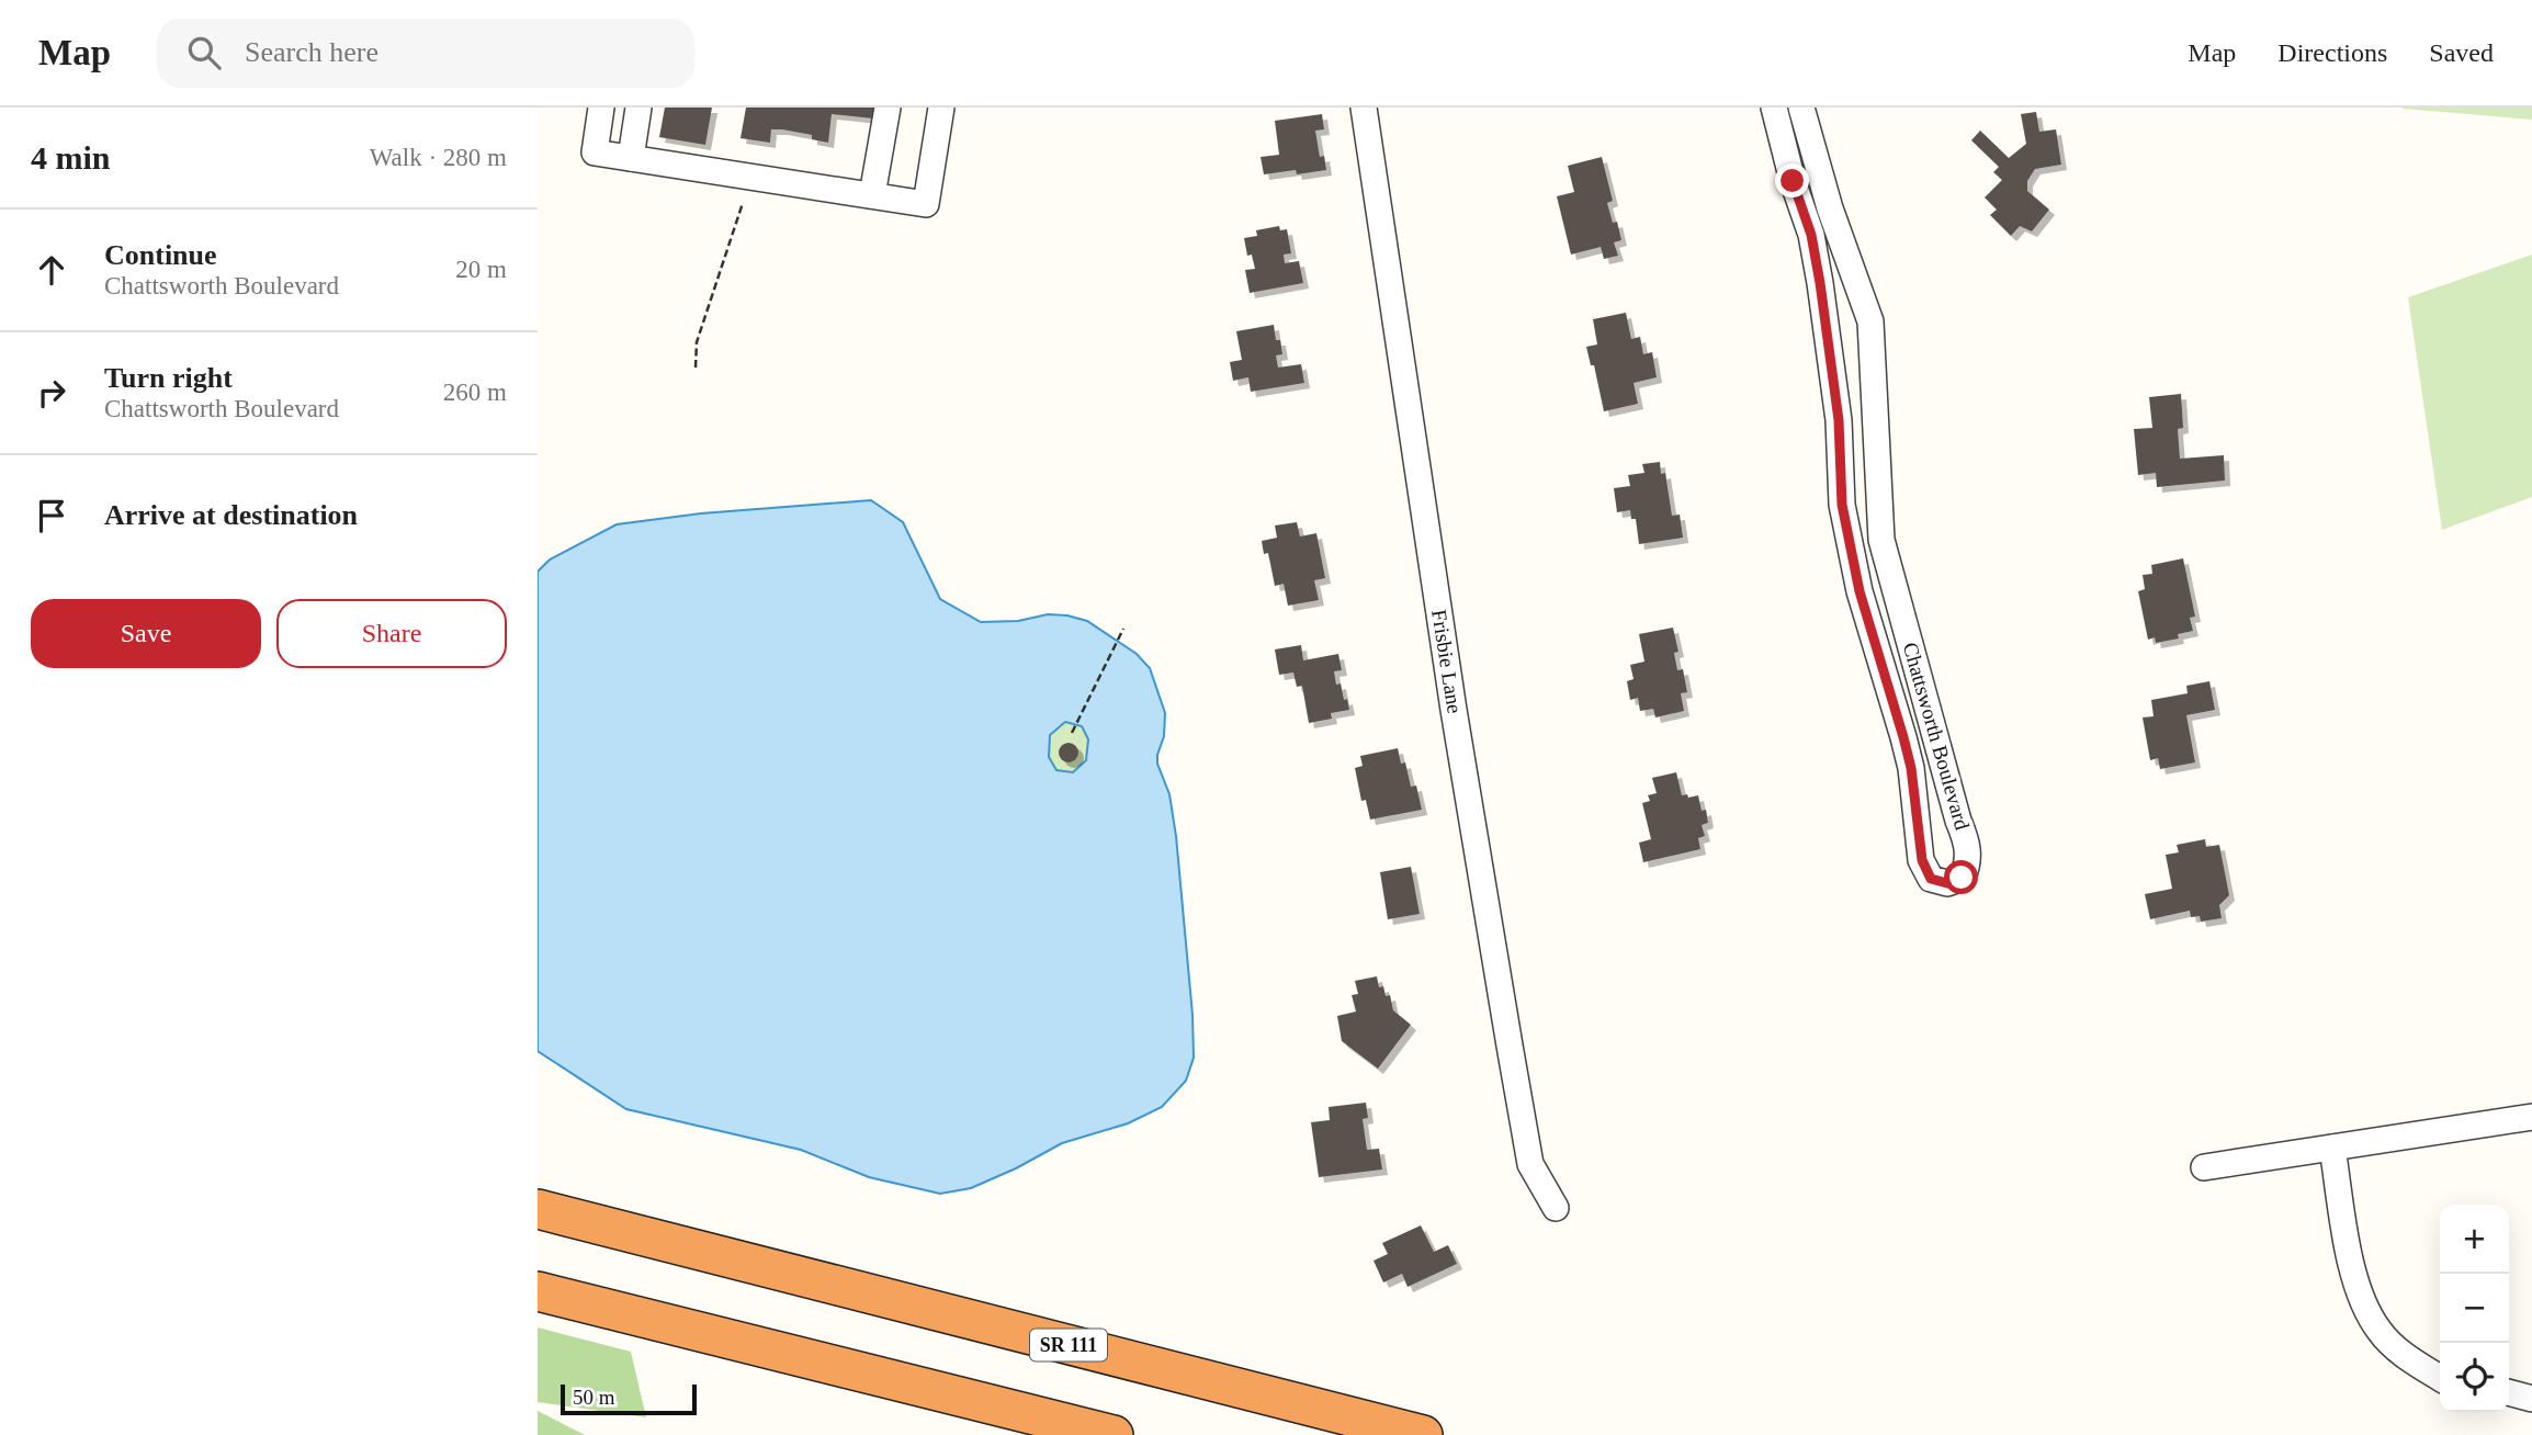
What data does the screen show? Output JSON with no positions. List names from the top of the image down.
{
  "streets": {
    "highway": ["SR 111"],
    "street": ["Frisbie Lane", "Chattsworth Boulevard"]
  },
  "scale_bar": "50 m",
  "page": {
    "header": "Map",
    "search": "Search here",
    "nav": ["Map", "Directions", "Saved"],
    "heading": ["4 min", "Walk · 280 m"],
    "list": [
      ["Continue", "Chattsworth Boulevard", "20 m"],
      ["Turn right", "Chattsworth Boulevard", "260 m"],
      "Arrive at destination"
    ],
    "buttons": ["Save", "Share"],
    "map_buttons": ["+", "−"],
    "scale": "50 m"
  }
}
